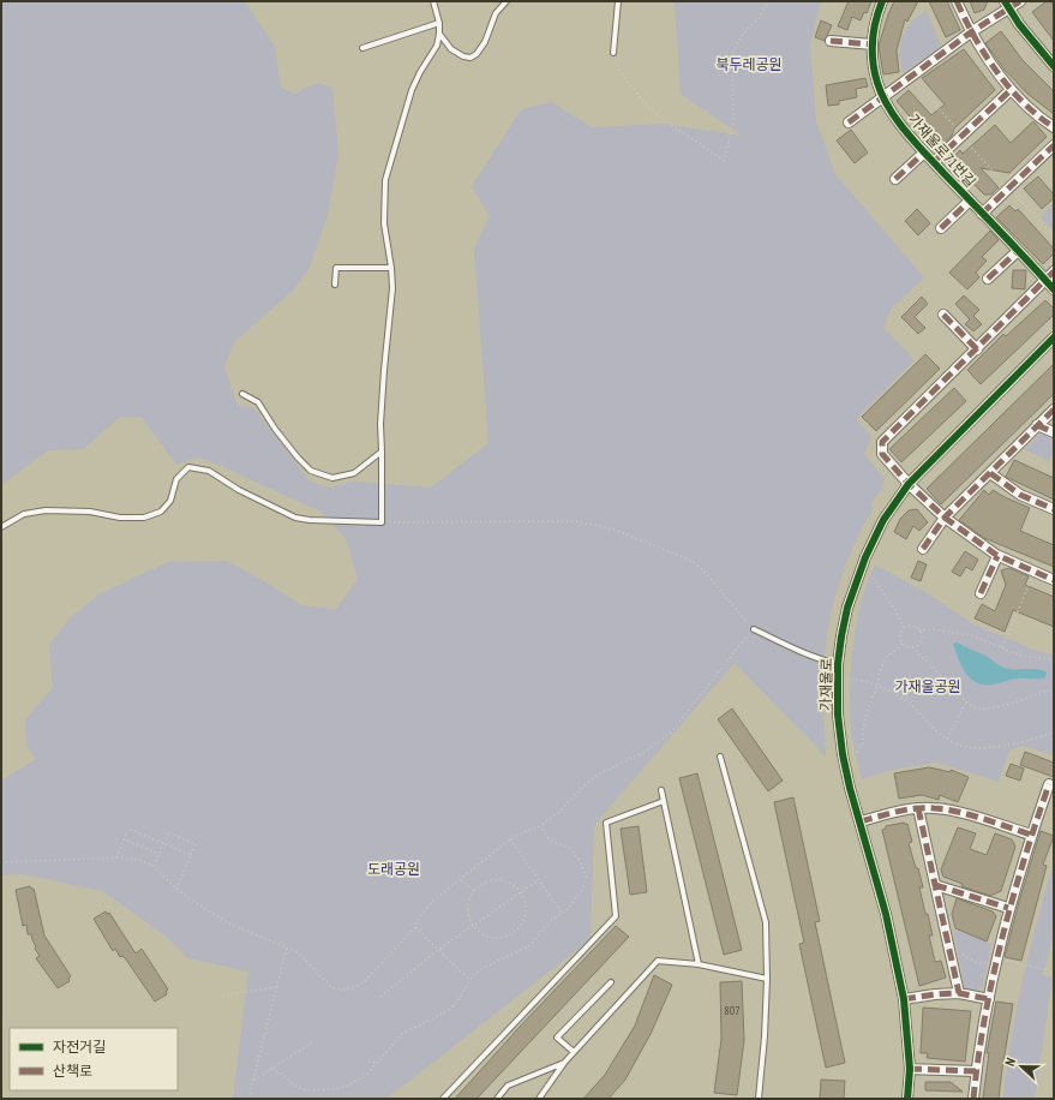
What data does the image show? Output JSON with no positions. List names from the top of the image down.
{
  "streets": {
    "street": ["가재울로71번길", "가재울로"]
  },
  "parks": ["북두레공원", "가재울공원", "도래공원"],
  "house_numbers": ["807"],
  "legend": ["자전거길", "산책로"],
  "north": "left"
}
